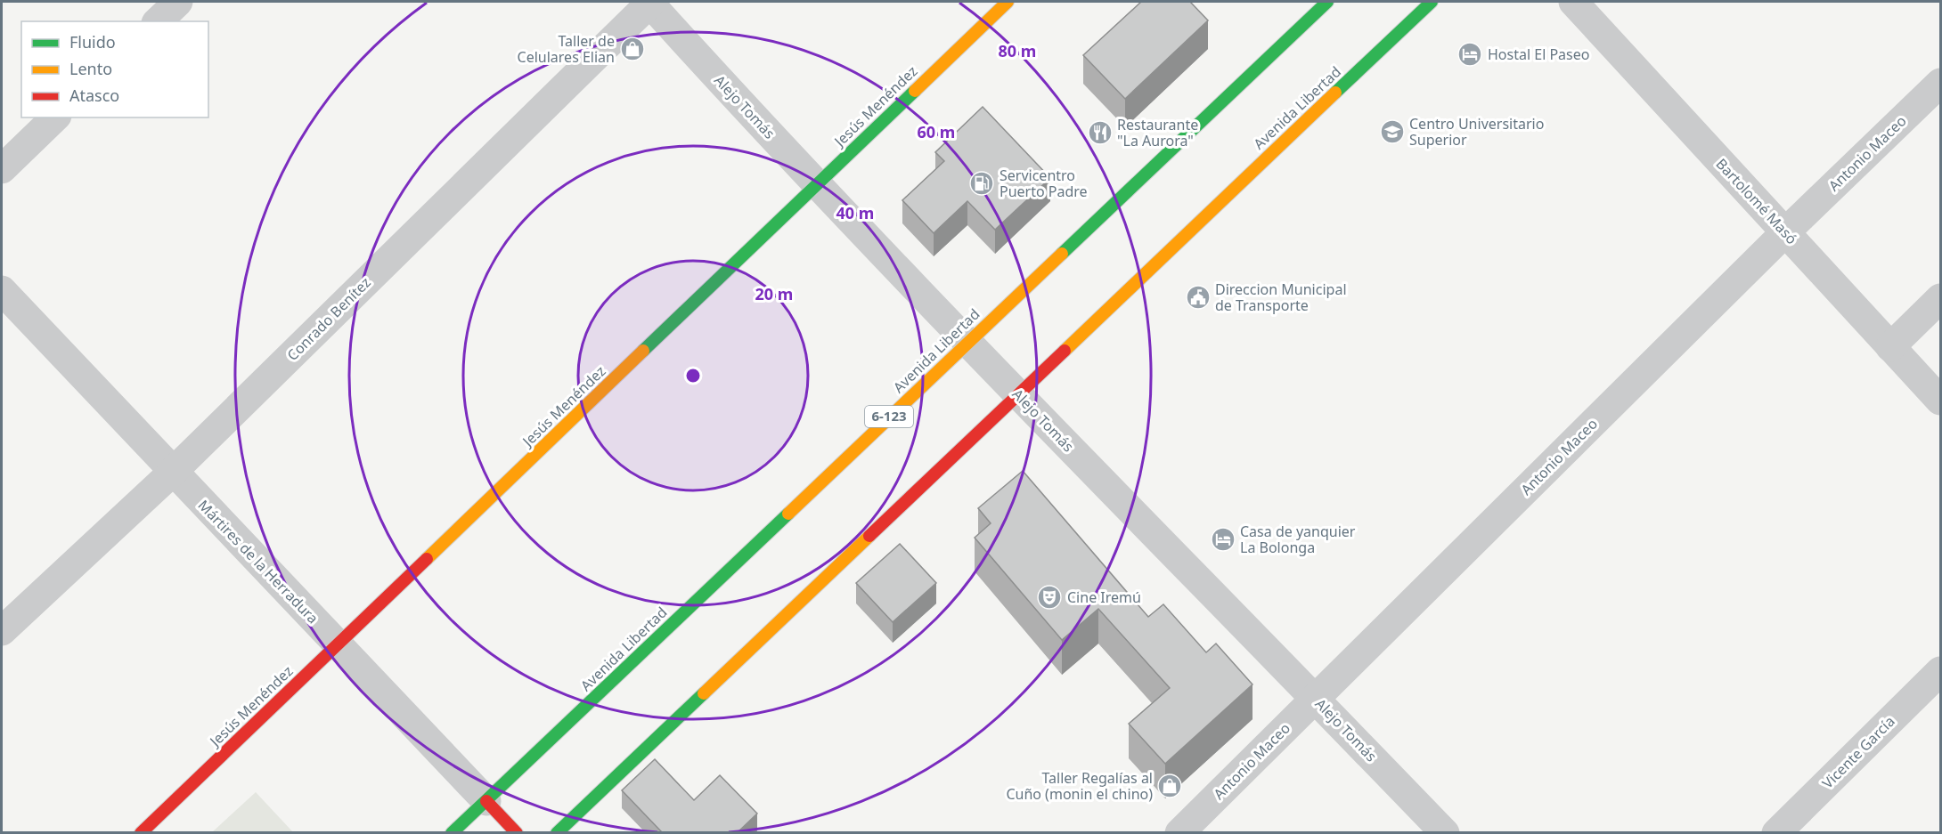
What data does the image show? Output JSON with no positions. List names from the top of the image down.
{
  "streets": {
    "main road": [
      "Jesús Menéndez",
      "Avenida Libertad",
      "6-123",
      "Mártires de la Herradura"
    ],
    "street": [
      "Alejo Tomás",
      "Antonio Maceo",
      "Bartolomé Masó",
      "Conrado Benítez",
      "Vicente García"
    ]
  },
  "crossings": [
    ["Jesús Menéndez", "Alejo Tomás"],
    ["Jesús Menéndez", "Mártires de la Herradura"],
    ["Alejo Tomás", "Avenida Libertad"],
    ["Alejo Tomás", "Antonio Maceo"],
    ["Alejo Tomás", "Conrado Benítez"],
    ["Avenida Libertad", "Mártires de la Herradura"],
    ["Antonio Maceo", "Bartolomé Masó"],
    ["Conrado Benítez", "Mártires de la Herradura"]
  ],
  "places": {
    "shop": ["Taller de Celulares Elian", "Taller Regalías al Cuño (monin el chino)"],
    "hotel": ["Hostal El Paseo", "Casa de yanquier La Bolonga"],
    "school or university": ["Centro Universitario Superior"],
    "restaurant": ["Restaurante \"La Aurora\""],
    "fuel station": ["Servicentro Puerto Padre"],
    "public building": ["Direccion Municipal de Transporte"],
    "theatre": ["Cine Iremú"]
  },
  "legend": ["Fluido", "Lento", "Atasco"],
  "rings": [
    "80 m",
    "60 m",
    "40 m",
    "20 m"
  ]
}
